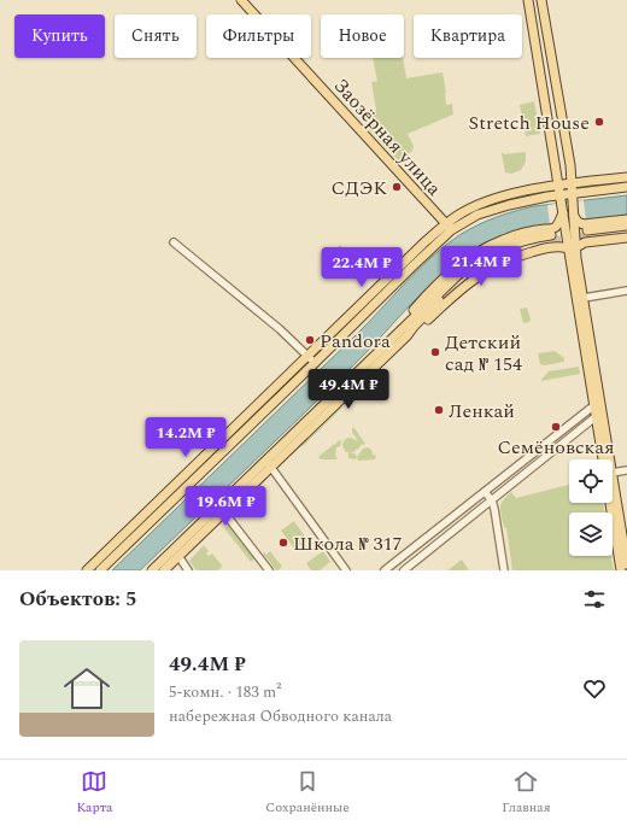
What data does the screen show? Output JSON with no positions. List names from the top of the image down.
{
  "streets": {
    "main road": ["Заозёрная улица"]
  },
  "places": [
    "Stretch House",
    "СДЭК",
    "Pandora",
    "Детский сад № 154",
    "Ленкай",
    "Семёновская",
    "Школа № 317"
  ],
  "page": {
    "chip": [
      "Купить",
      "Снять",
      "Фильтры",
      "Новое",
      "Квартира"
    ],
    "price": [
      "21.4M ₽",
      "22.4M ₽",
      "49.4M ₽",
      "14.2M ₽",
      "19.6M ₽"
    ],
    "heading": "Объектов: 5",
    "list": [
      {
        "name": "49.4M ₽",
        "note": "5-комн. · 183 m² · набережная Обводного канала"
      }
    ],
    "tabs": ["Карта", "Сохранённые", "Главная"]
  }
}
